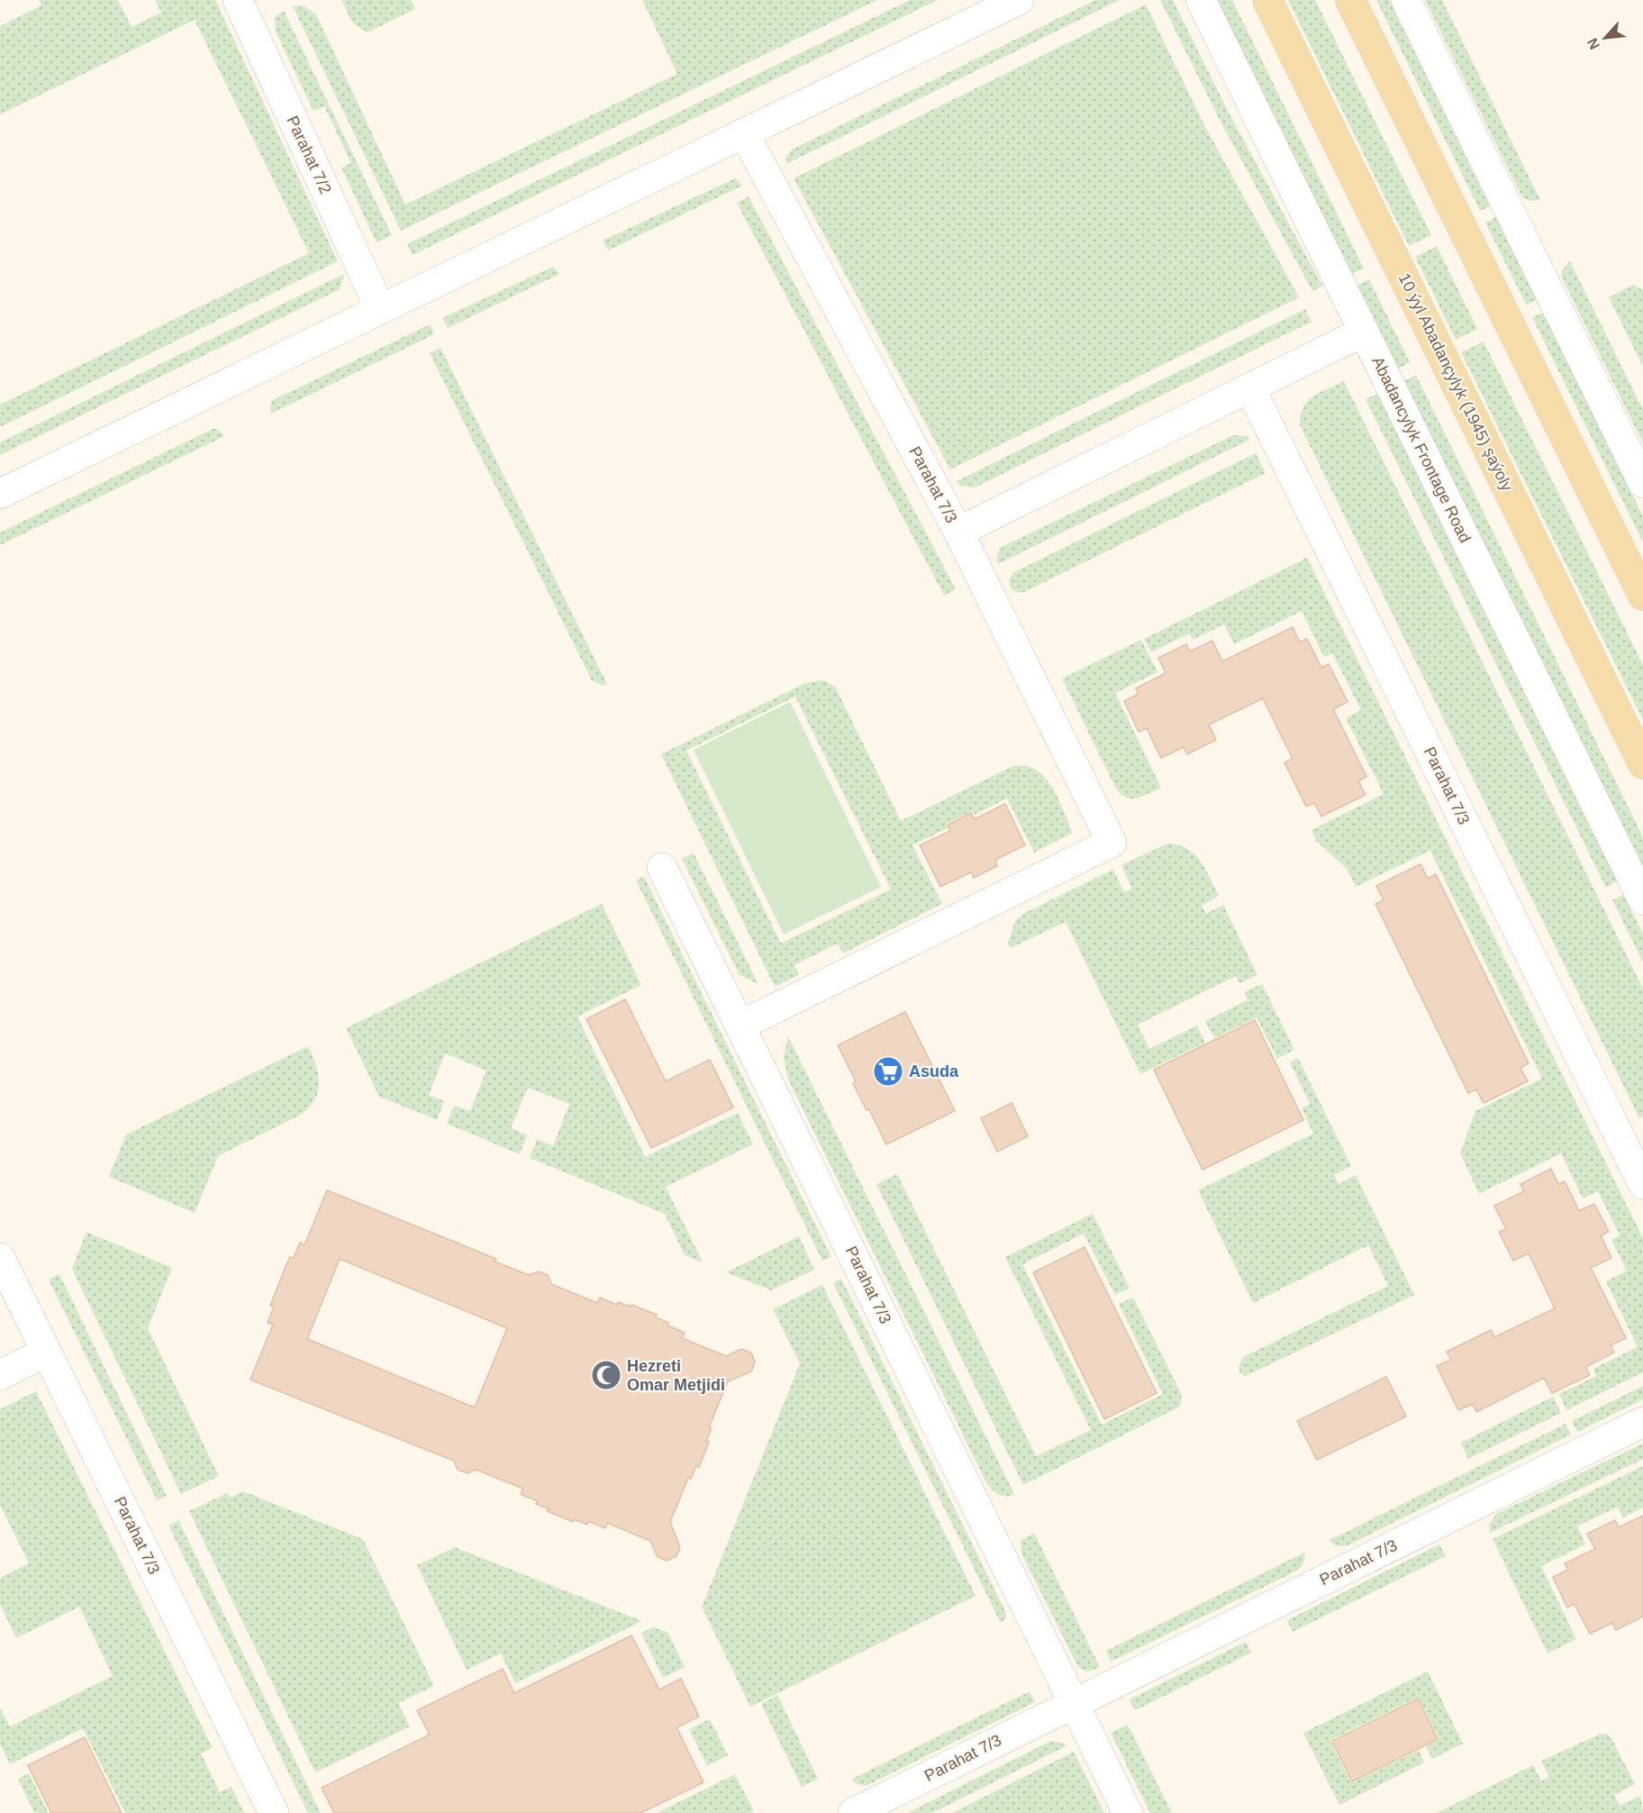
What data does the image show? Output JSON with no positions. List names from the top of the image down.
{
  "streets": {
    "main road": ["10 ýyl Abadançylyk (1945) şaýoly"],
    "street": ["Parahat 7/2", "Abadancylyk Frontage Road", "Parahat 7/3"]
  },
  "places": {
    "supermarket": ["Asuda"],
    "mosque": ["Hezreti Omar Metjidi"]
  },
  "north": "bottom left"
}
